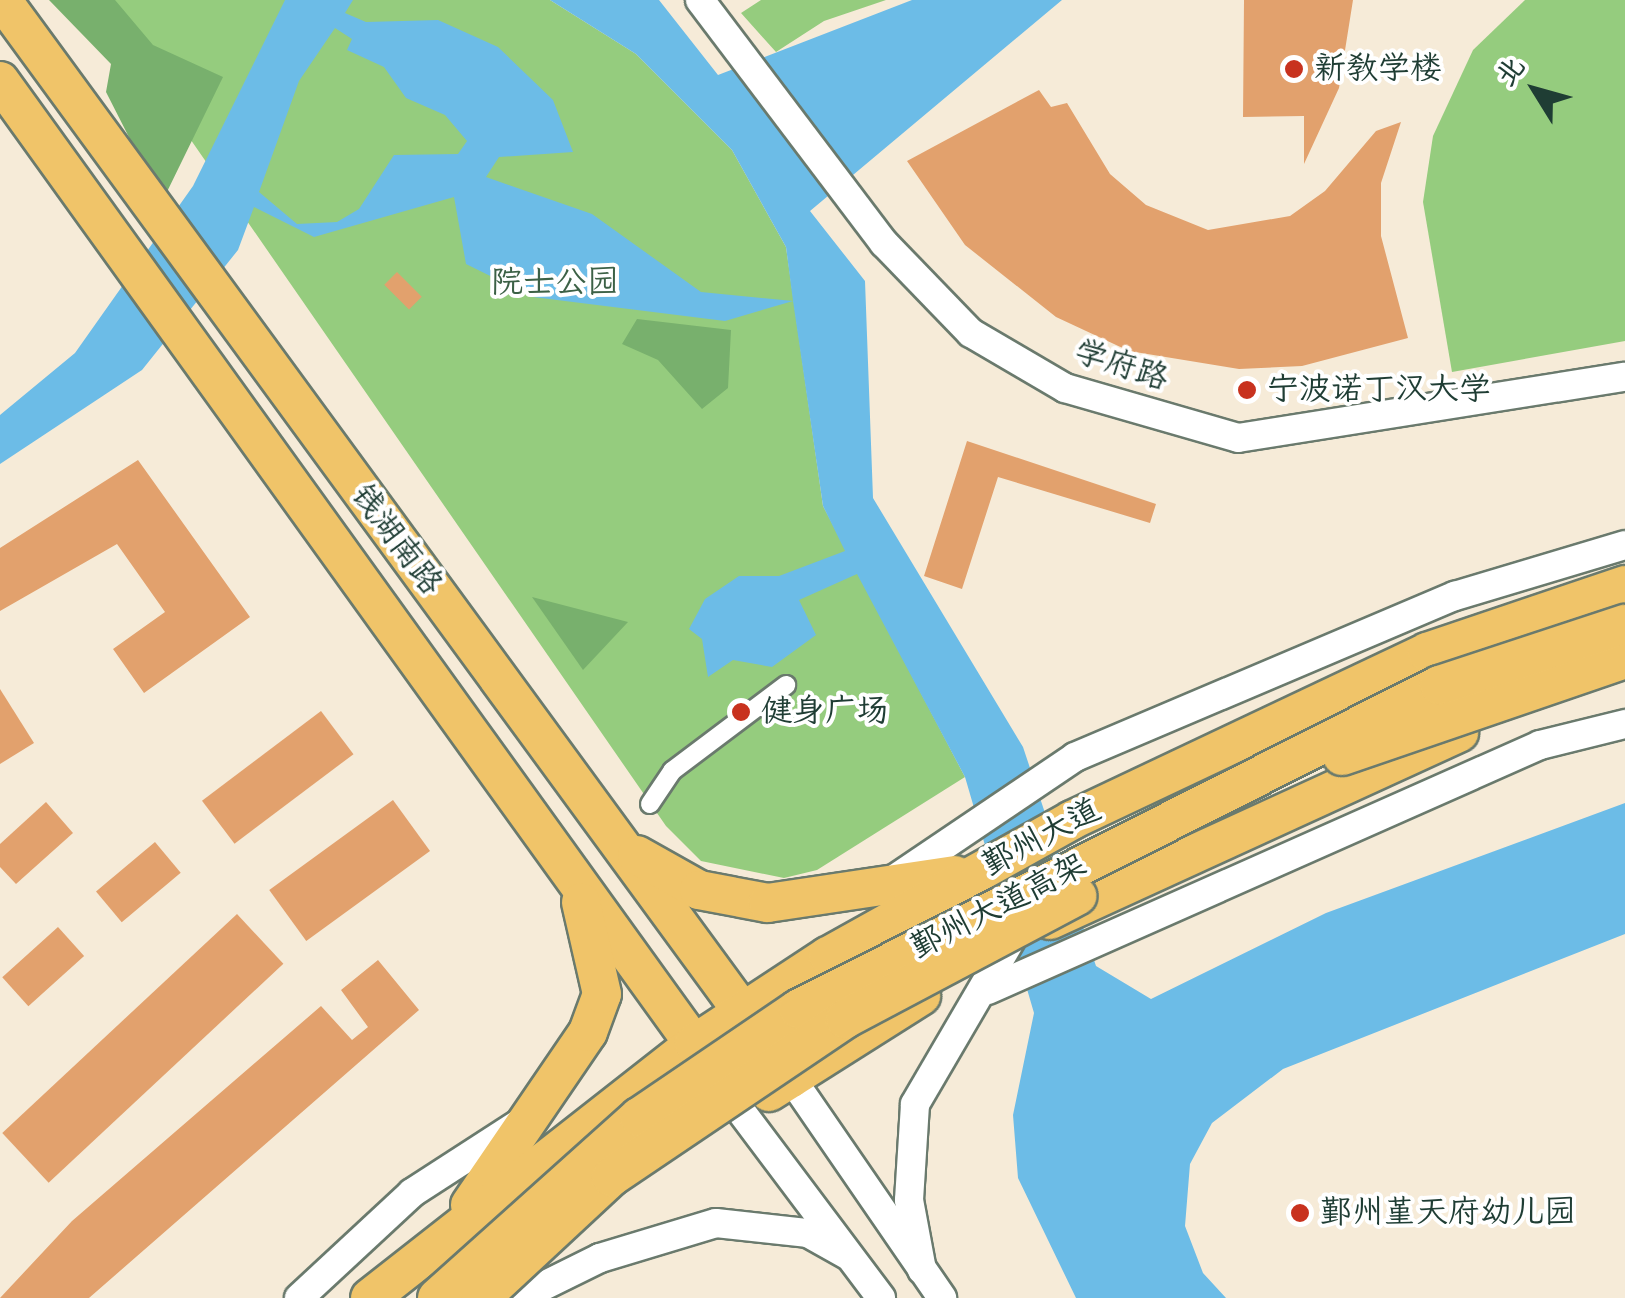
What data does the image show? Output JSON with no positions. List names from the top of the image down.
{
  "streets": {
    "main road": ["钱湖南路", "鄞州大道", "鄞州大道高架"],
    "street": ["学府路"]
  },
  "crossings": [
    ["钱湖南路", "鄞州大道"]
  ],
  "parks": ["院士公园"],
  "places": [
    "新教学楼",
    "宁波诺丁汉大学",
    "健身广场",
    "鄞州堇天府幼儿园"
  ],
  "north": "top left"
}
